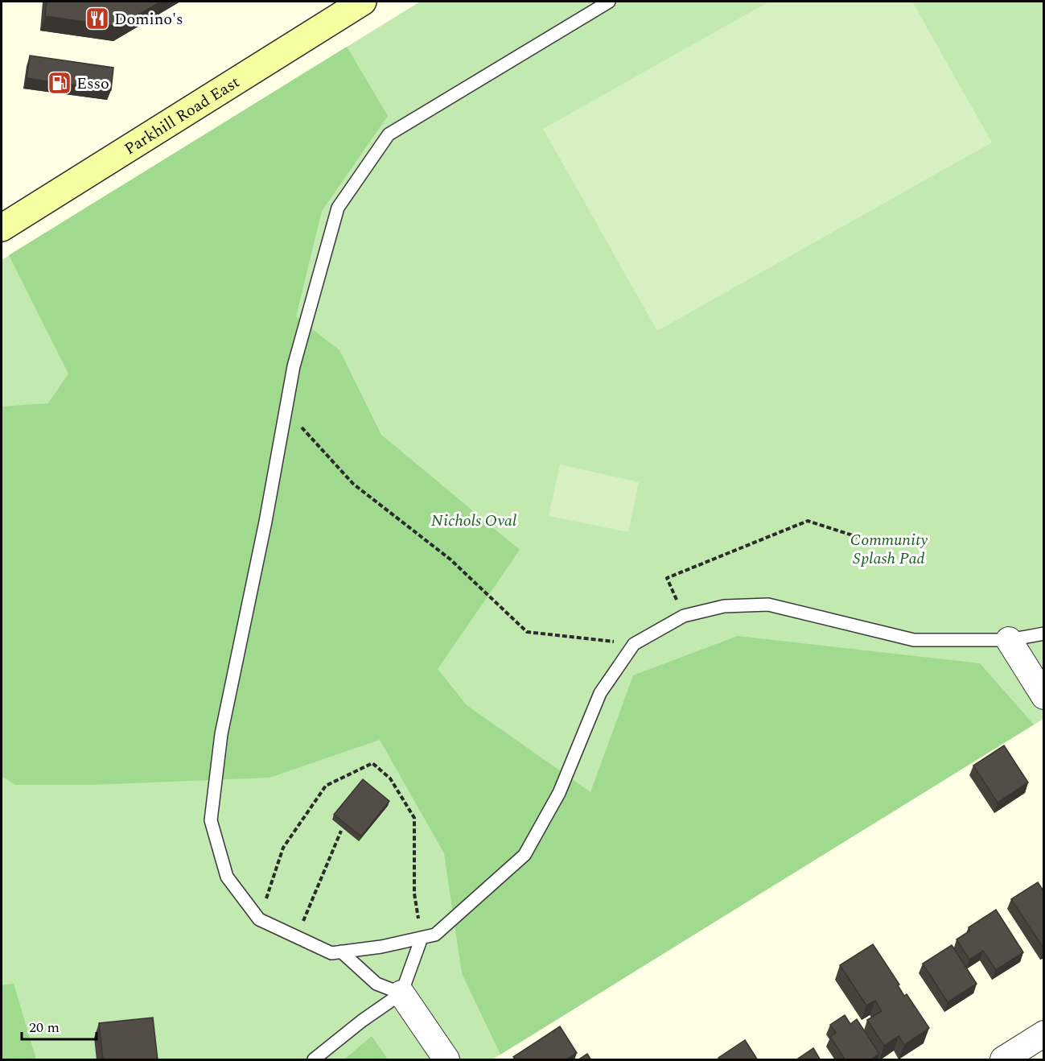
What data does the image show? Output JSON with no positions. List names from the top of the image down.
{
  "streets": {
    "main road": ["Parkhill Road East"]
  },
  "parks": ["Nichols Oval", "Community Splash Pad"],
  "places": {
    "restaurant": ["Domino's"],
    "fuel station": ["Esso"]
  },
  "scale_bar": "20 m"
}
